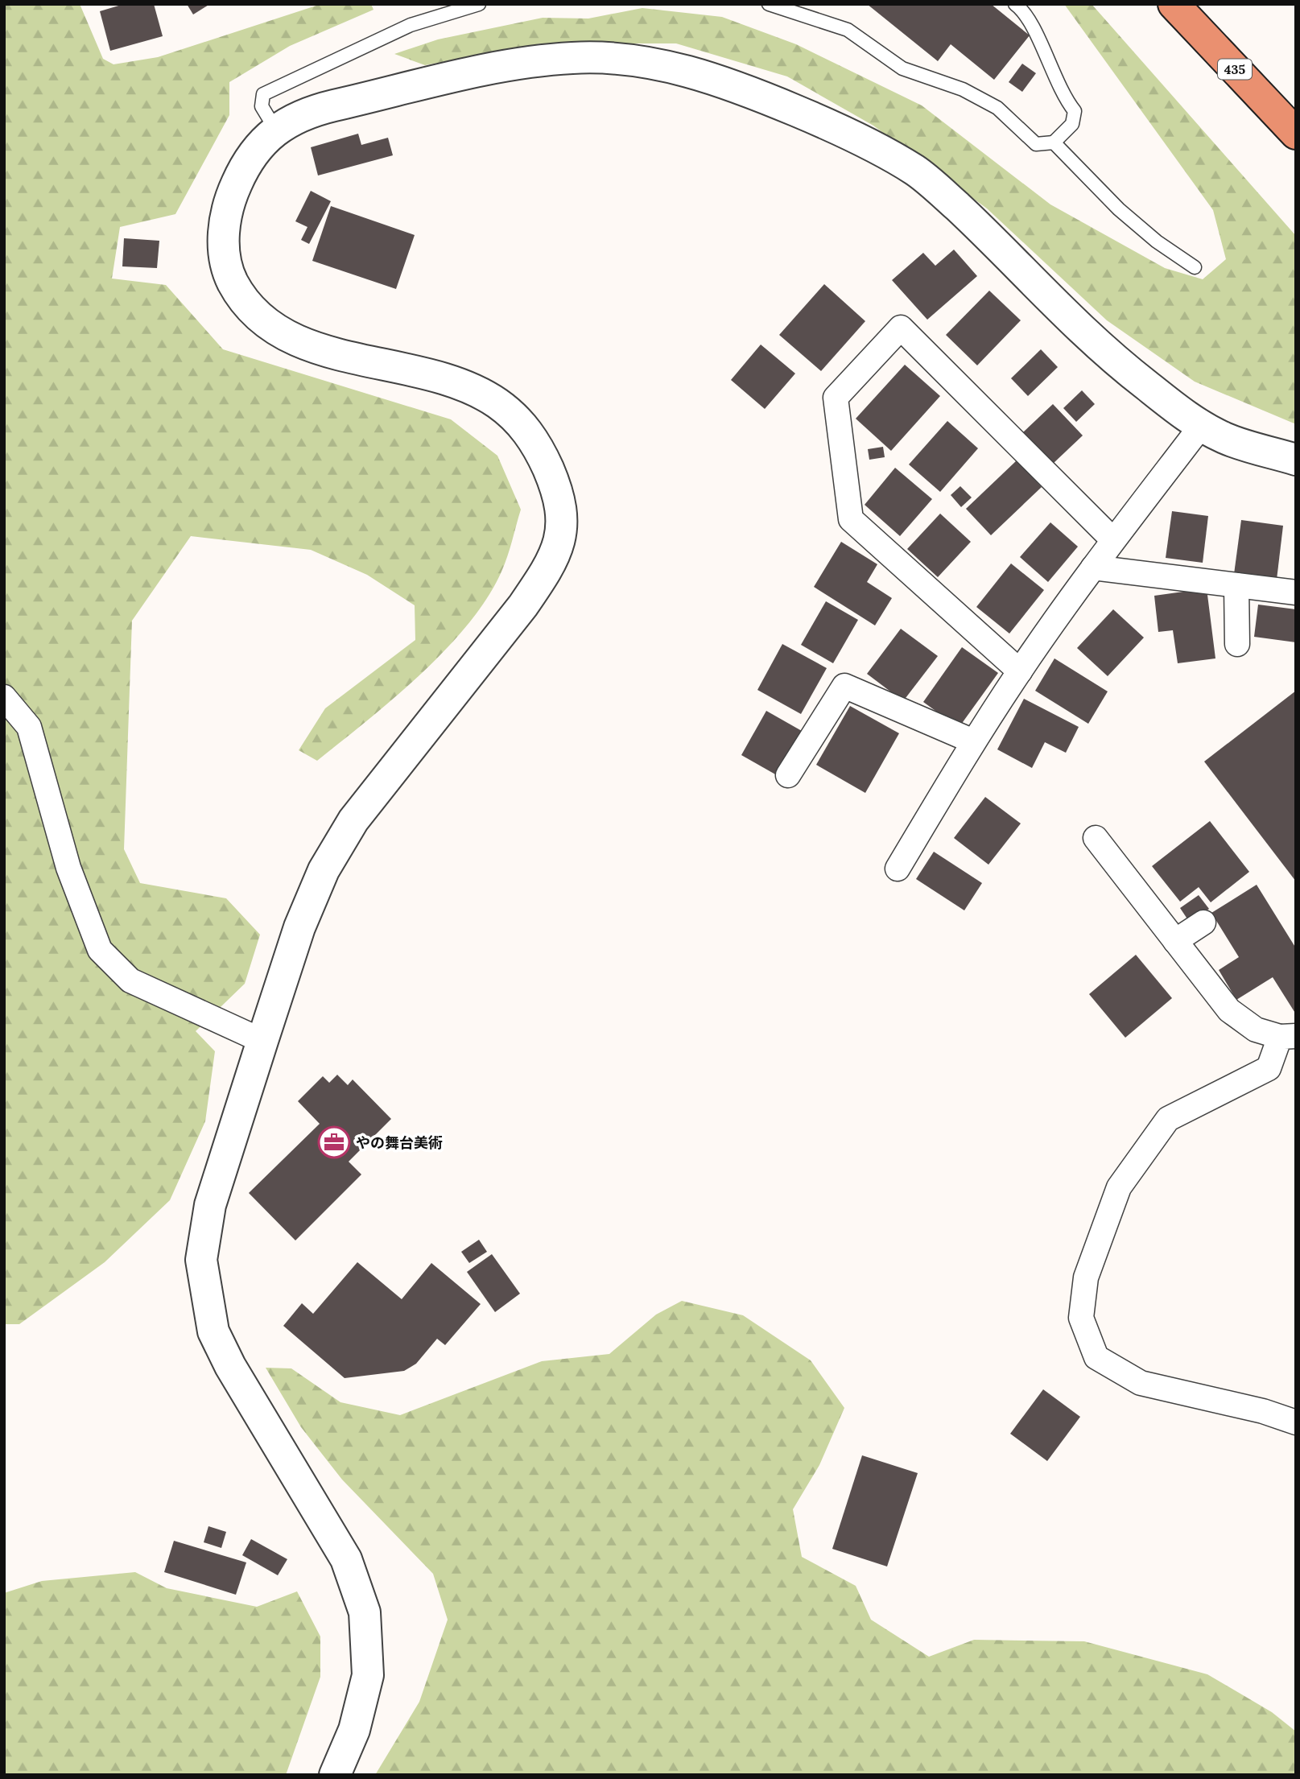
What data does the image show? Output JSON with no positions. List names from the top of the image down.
{
  "streets": {
    "highway": ["435"]
  },
  "places": {
    "office": ["やの舞台美術"]
  }
}
